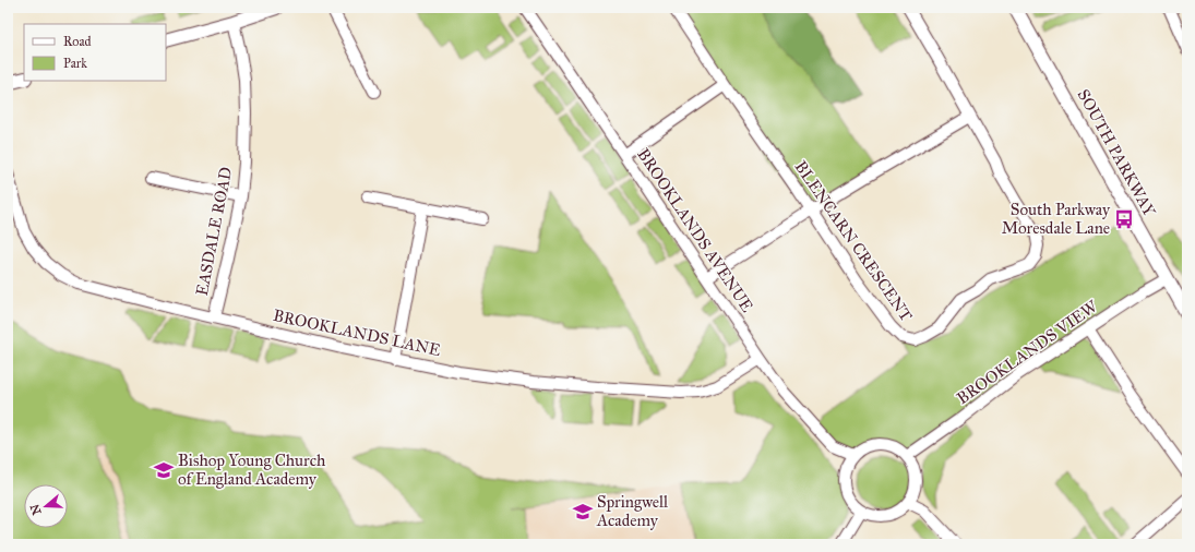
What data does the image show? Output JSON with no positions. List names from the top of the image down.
{
  "streets": {
    "street": [
      "SOUTH PARKWAY",
      "BROOKLANDS AVENUE",
      "EASDALE ROAD",
      "BLENCARN CRESCENT",
      "BROOKLANDS LANE",
      "BROOKLANDS VIEW"
    ]
  },
  "crossings": [
    ["SOUTH PARKWAY", "BROOKLANDS VIEW"],
    ["BROOKLANDS AVENUE", "BROOKLANDS LANE"],
    ["BROOKLANDS AVENUE", "BROOKLANDS VIEW"],
    ["EASDALE ROAD", "BROOKLANDS LANE"]
  ],
  "places": {
    "bus stop": ["South Parkway Moresdale Lane"],
    "school or university": ["Bishop Young Church of England Academy", "Springwell Academy"]
  },
  "legend": ["Road", "Park"],
  "north": "left"
}
